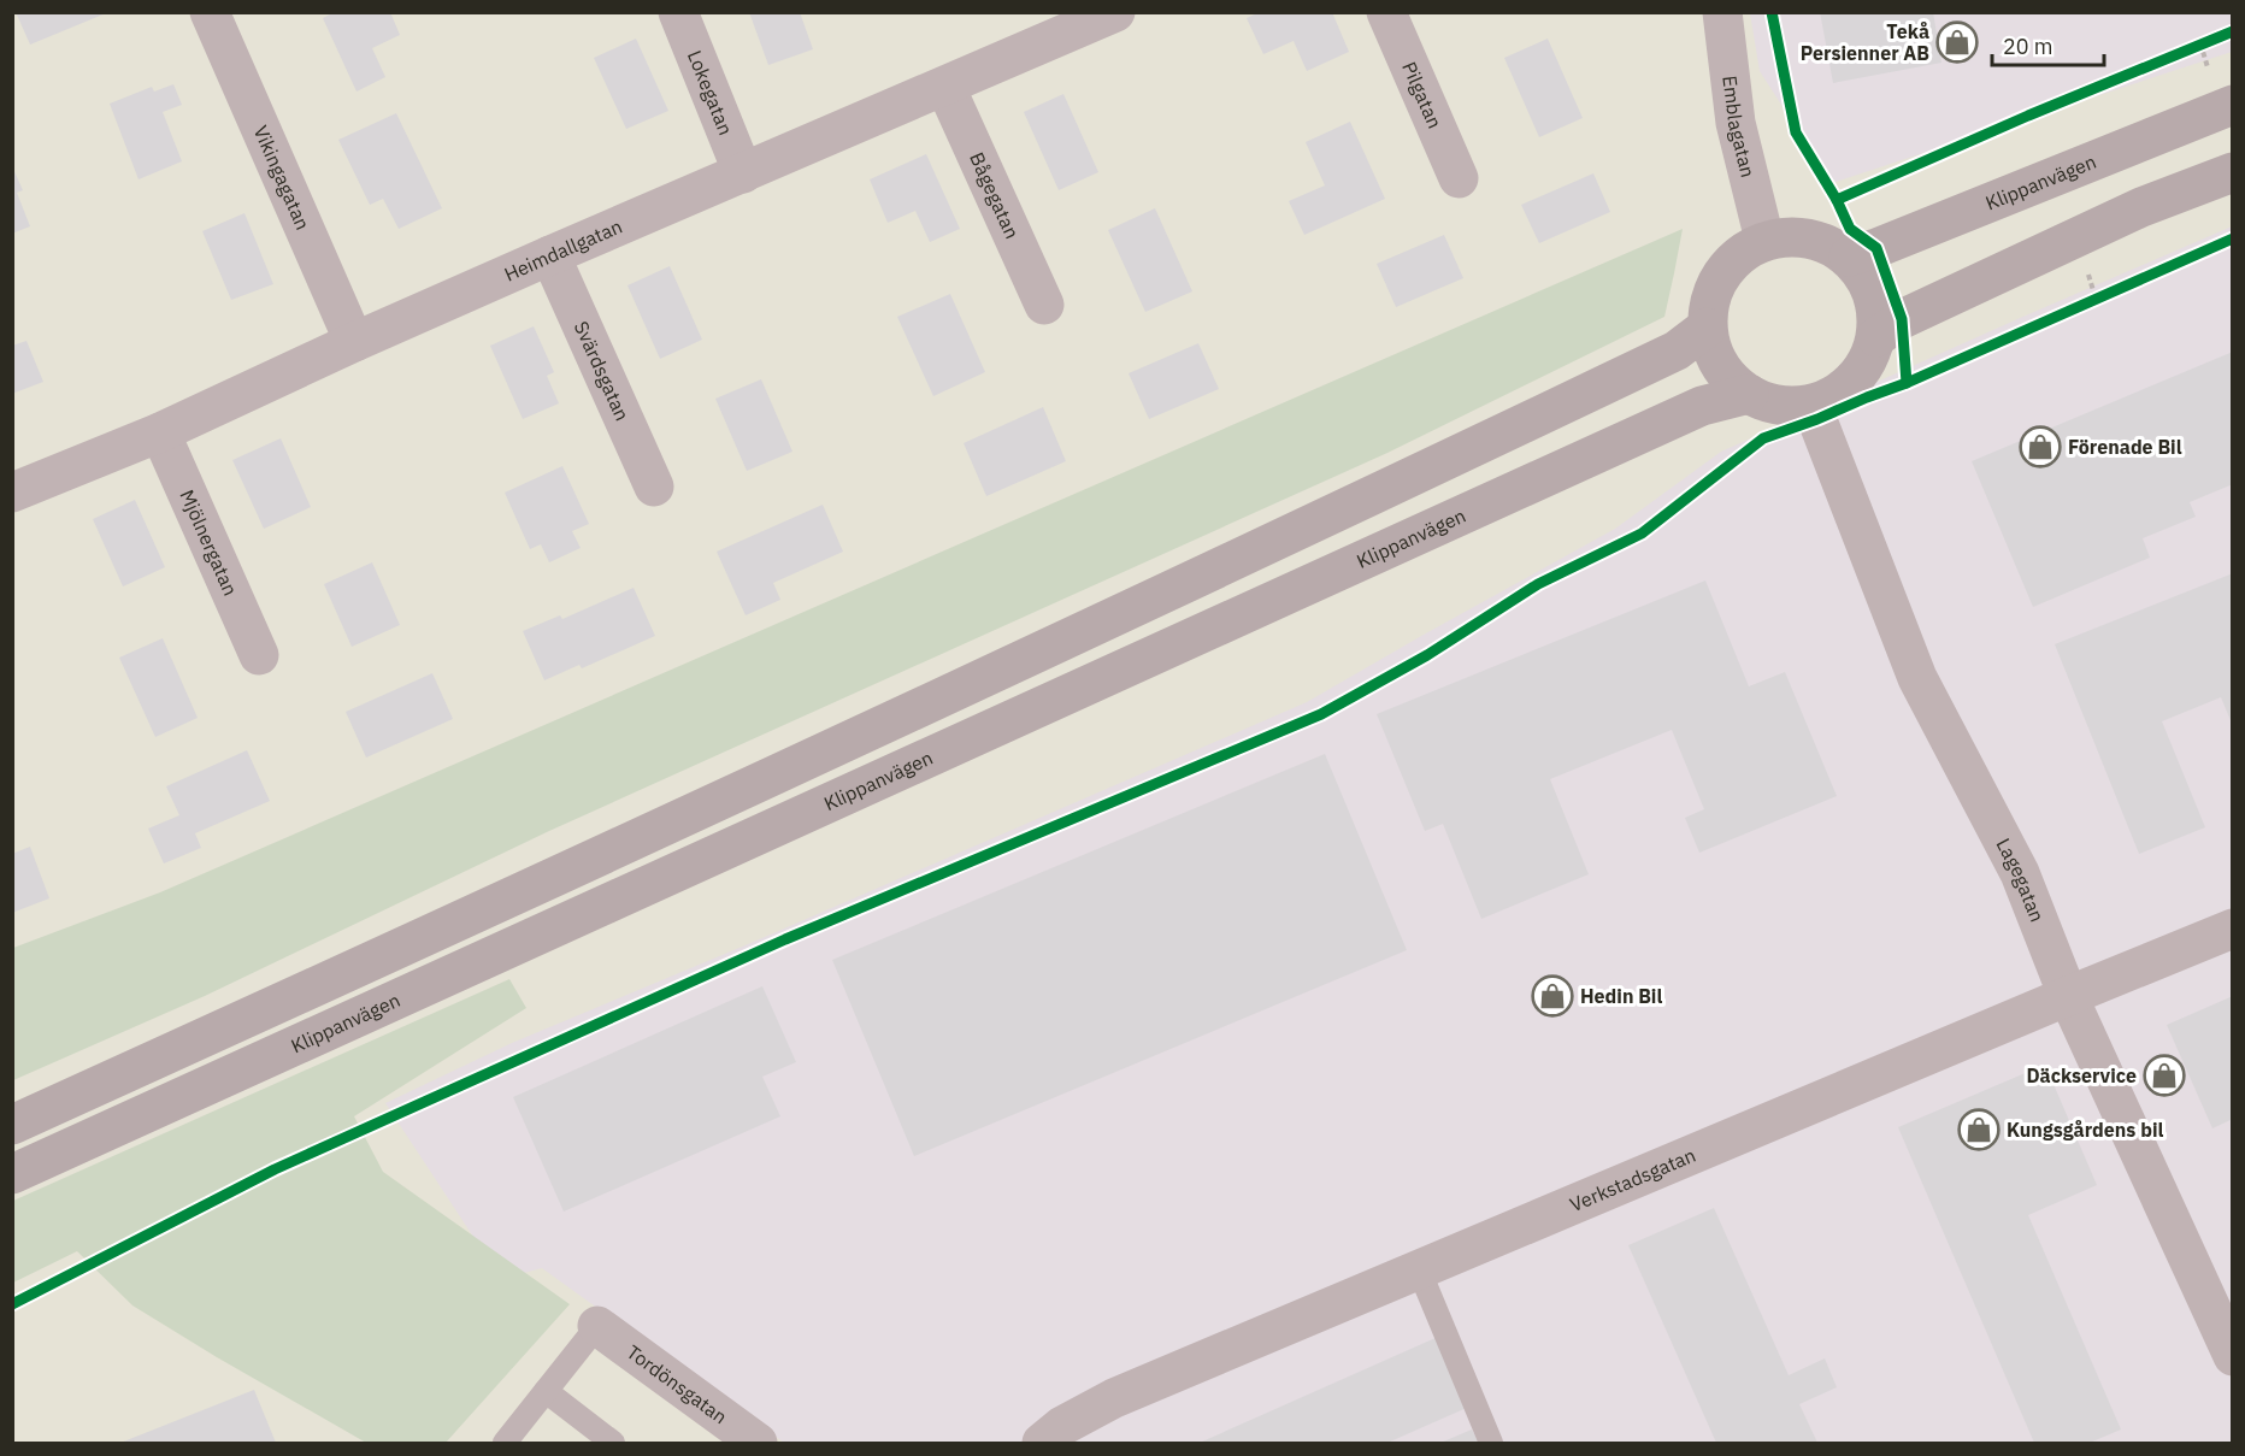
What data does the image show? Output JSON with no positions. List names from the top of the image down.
{
  "streets": {
    "main road": ["Klippanvägen"],
    "street": [
      "Lokegatan",
      "Pilgatan",
      "Emblagatan",
      "Vikingagatan",
      "Bågegatan",
      "Heimdallgatan",
      "Svärdsgatan",
      "Mjölnergatan",
      "Lagegatan",
      "Verkstadsgatan",
      "Tordönsgatan"
    ]
  },
  "crossings": [
    ["Lokegatan", "Heimdallgatan"],
    ["Emblagatan", "Klippanvägen"],
    ["Emblagatan", "Lagegatan"],
    ["Vikingagatan", "Heimdallgatan"],
    ["Klippanvägen", "Lagegatan"],
    ["Bågegatan", "Heimdallgatan"],
    ["Heimdallgatan", "Svärdsgatan"],
    ["Heimdallgatan", "Mjölnergatan"],
    ["Lagegatan", "Verkstadsgatan"]
  ],
  "places": {
    "shop": [
      "Tekå Persienner AB",
      "Förenade Bil",
      "Hedin Bil",
      "Däckservice",
      "Kungsgårdens bil"
    ]
  },
  "scale_bar": "20 m"
}
